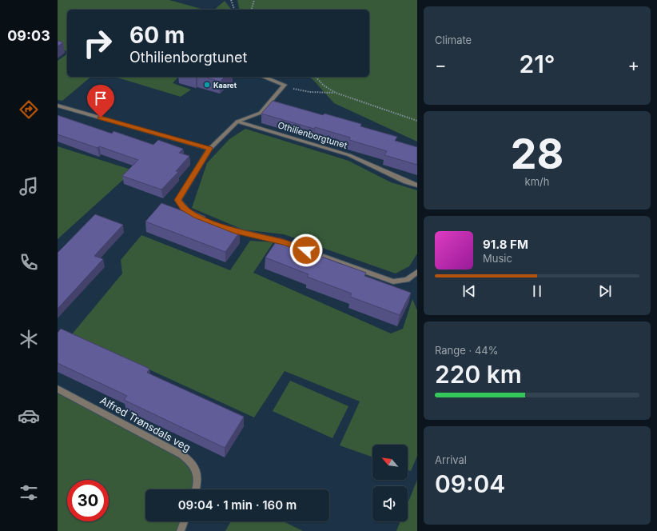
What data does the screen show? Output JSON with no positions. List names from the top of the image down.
{
  "streets": {
    "street": ["Othilienborgtunet", "Alfred Trønsdals veg"]
  },
  "places": ["Kaaret"],
  "north": "top left",
  "page": {
    "tabs": "09:03",
    "tile": [
      "Climate",
      ["28", "km/h"],
      ["Range · 44%", "220 km"],
      ["Arrival", "09:04"]
    ],
    "turn": ["60 m", "Othilienborgtunet"],
    "heat": ["−", "21°", "+"],
    "song": ["91.8 FM", "Music"],
    "limit": "30",
    "trip": "09:04 · 1 min · 160 m"
  }
}
